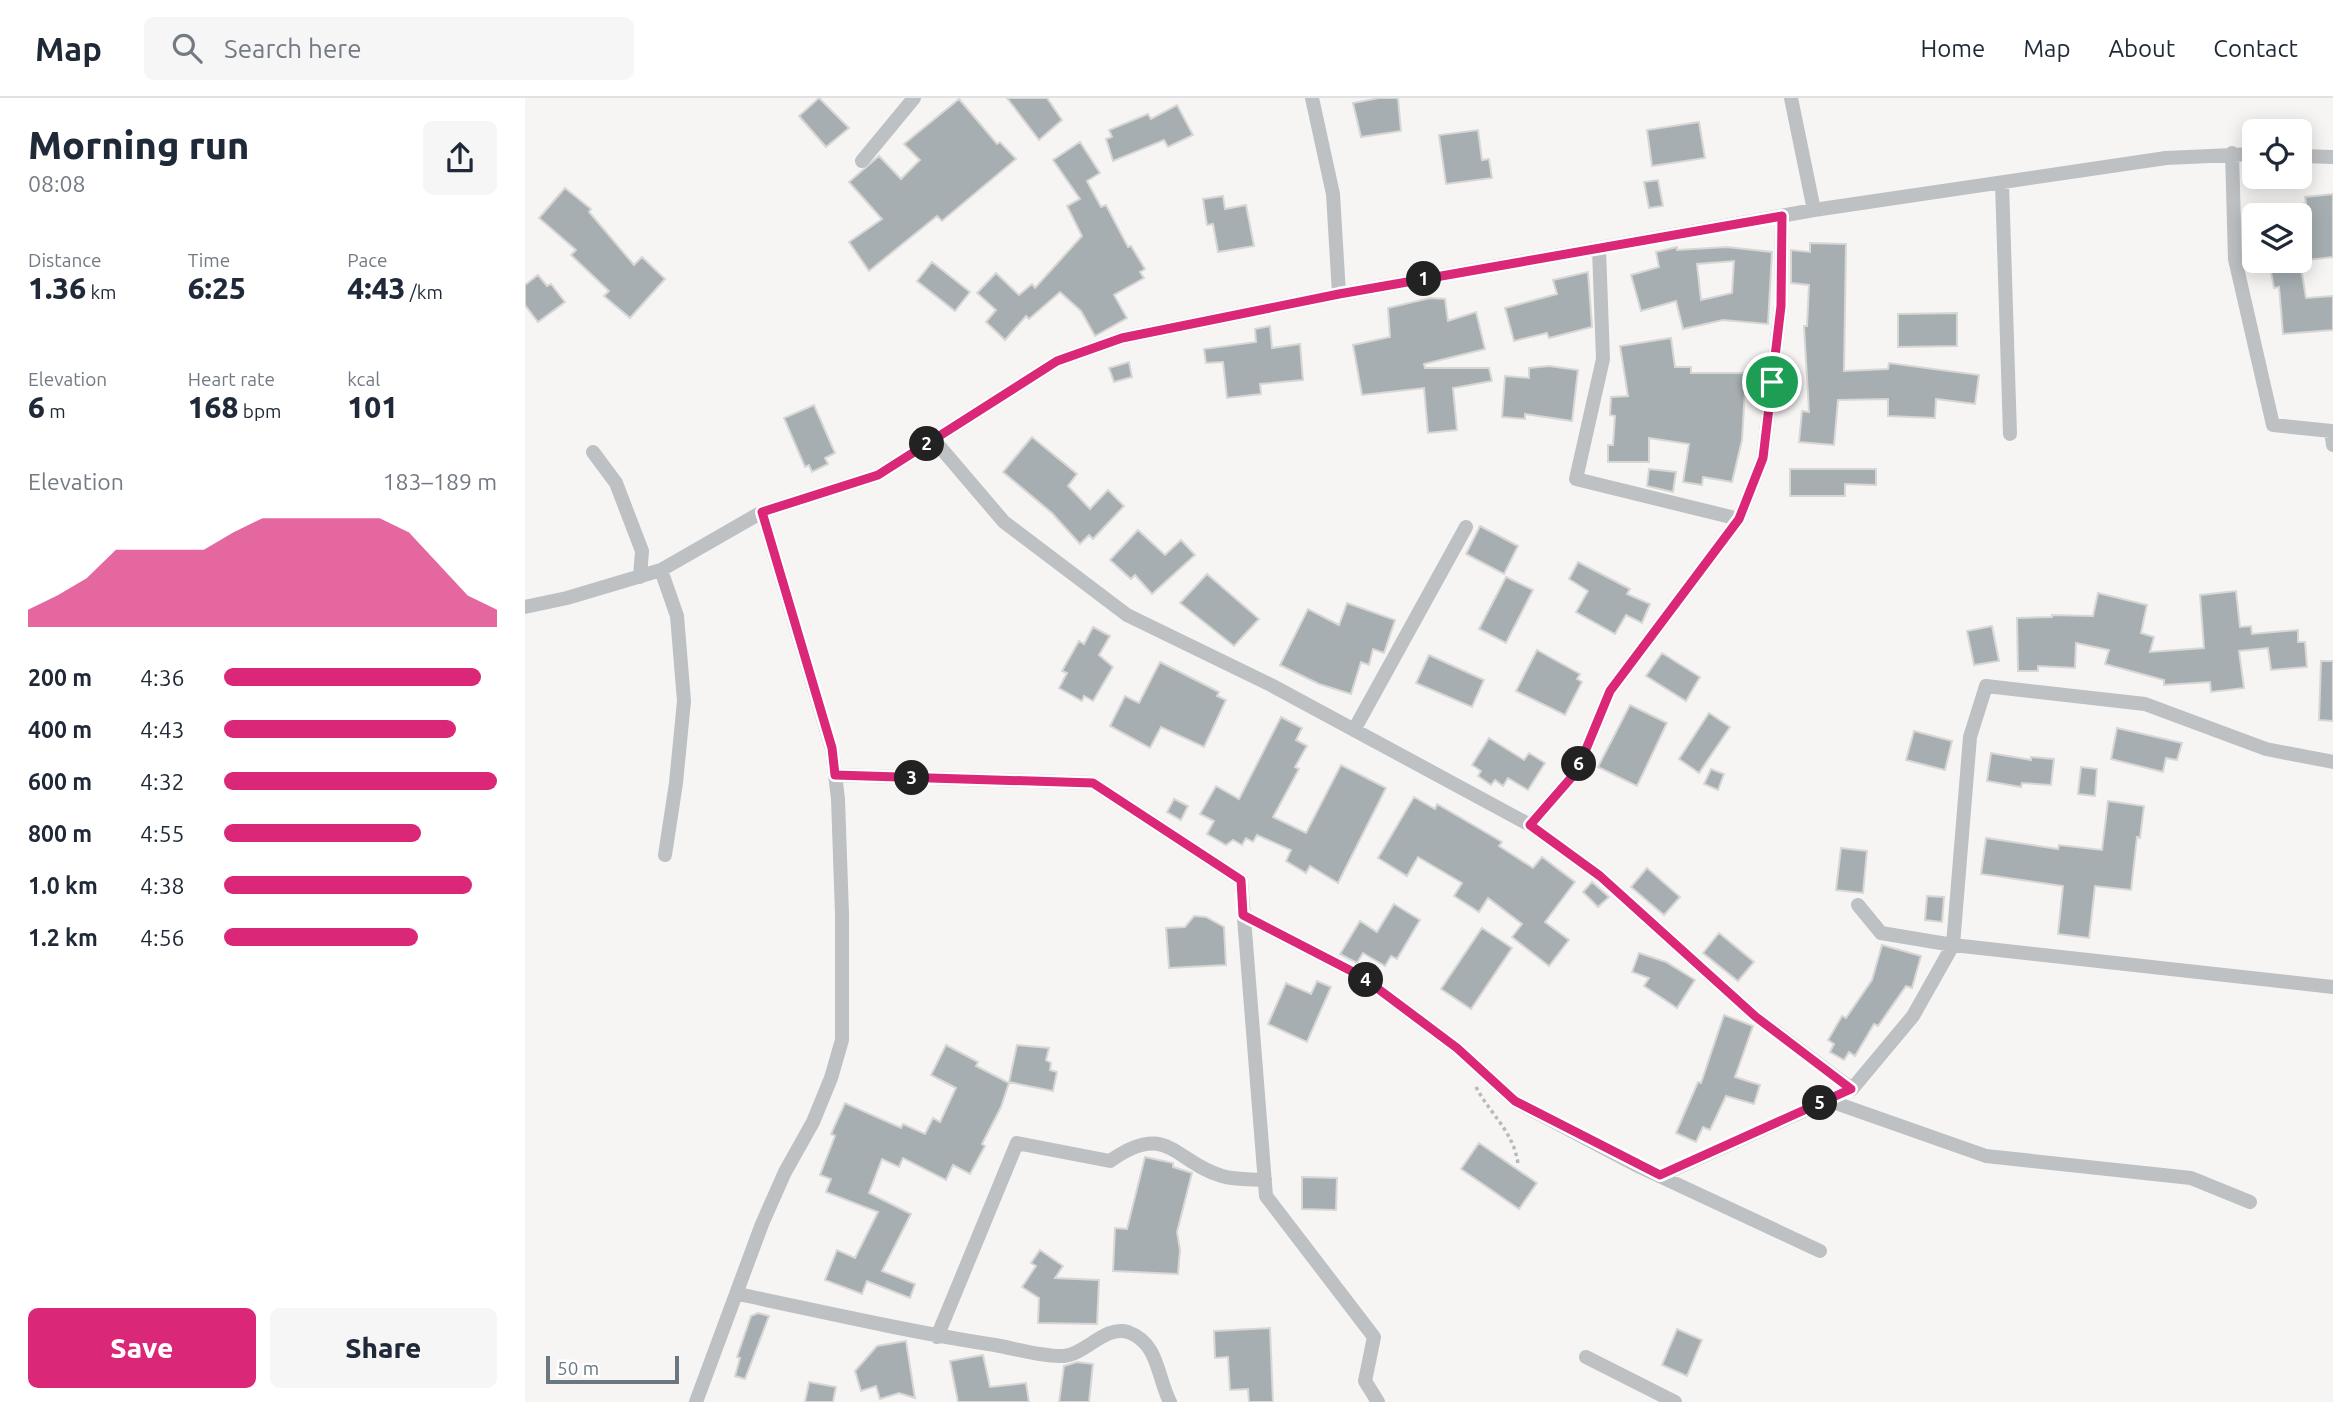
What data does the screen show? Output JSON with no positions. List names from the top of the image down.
{
  "scale_bar": "50 m",
  "page": {
    "header": "Map",
    "search": "Search here",
    "nav": [
      "Home",
      "Map",
      "About",
      "Contact"
    ],
    "heading": ["Morning run", "08:08"],
    "stats": [
      ["Distance", "1.36 km"],
      ["Time", "6:25"],
      ["Pace", "4:43 /km"],
      ["Elevation", "6 m"],
      ["Heart rate", "168 bpm"],
      ["kcal", "101"]
    ],
    "pins": [
      "1",
      "2",
      "6",
      "3",
      "4",
      "5"
    ],
    "chart": ["Elevation", "183–189 m"],
    "list": [
      {
        "name": "200 m",
        "note": "4:36"
      },
      {
        "name": "400 m",
        "note": "4:43"
      },
      {
        "name": "600 m",
        "note": "4:32"
      },
      {
        "name": "800 m",
        "note": "4:55"
      },
      {
        "name": "1.0 km",
        "note": "4:38"
      },
      {
        "name": "1.2 km",
        "note": "4:56"
      }
    ],
    "buttons": ["Save", "Share"],
    "scale": "50 m"
  }
}
